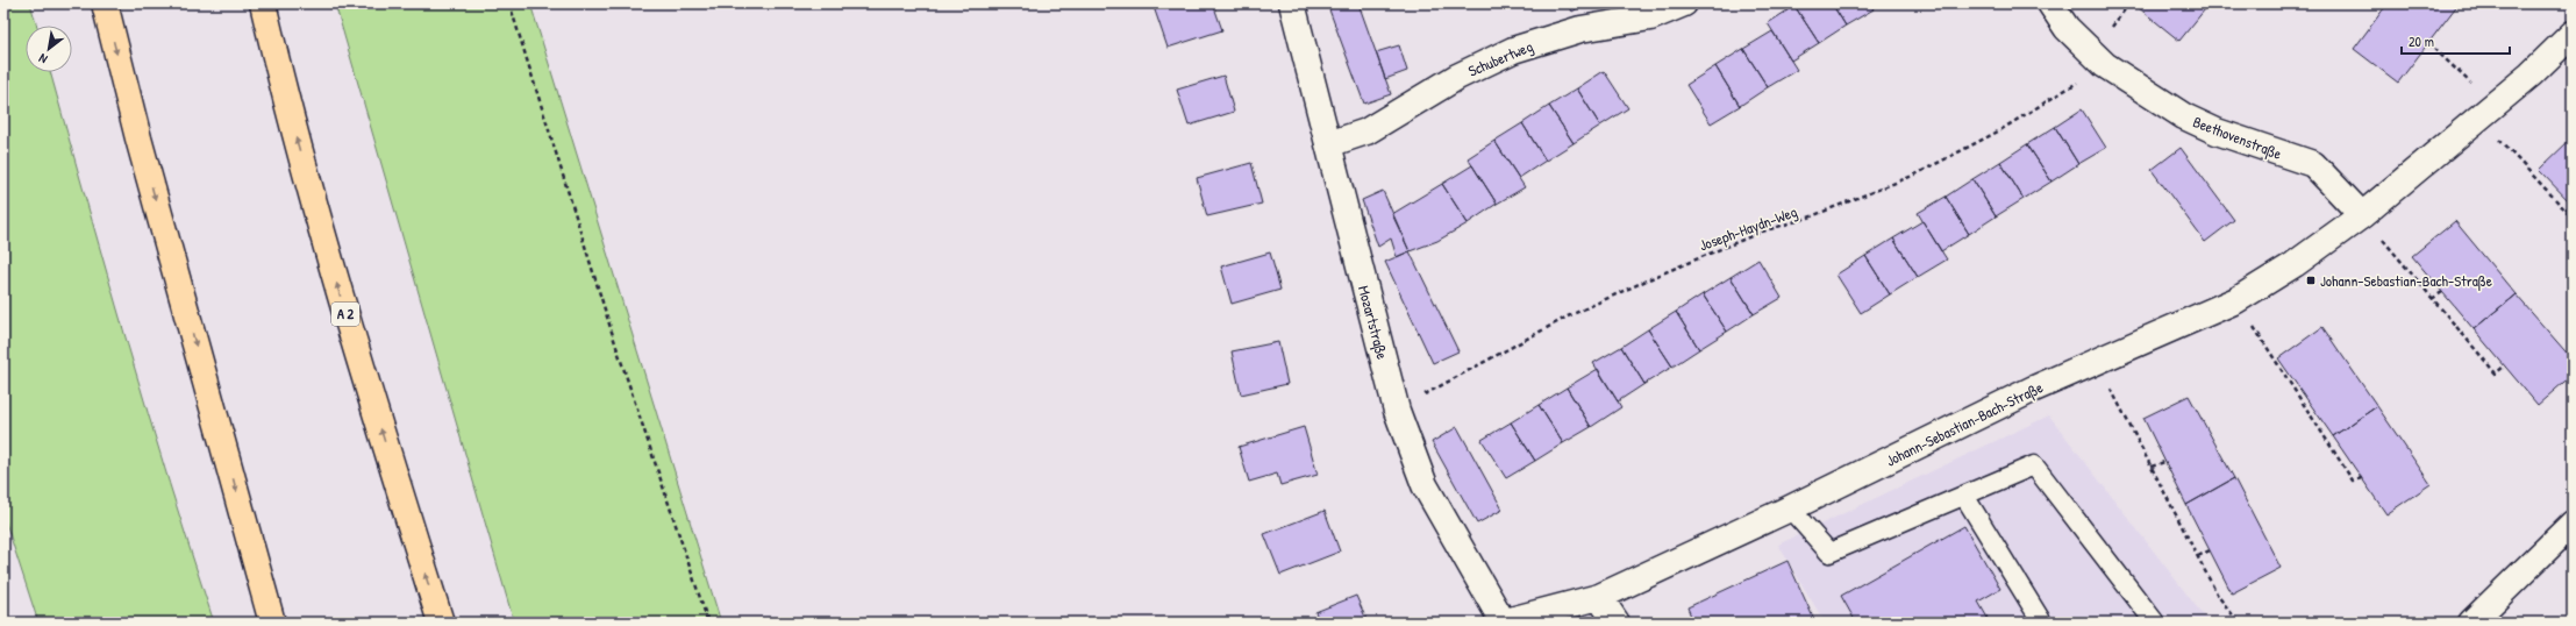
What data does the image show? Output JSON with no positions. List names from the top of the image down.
{
  "streets": {
    "highway": ["A 2"],
    "street": [
      "Schubertweg",
      "Beethovenstraße",
      "Mozartstraße",
      "Johann-Sebastian-Bach-Straße"
    ],
    "path": ["Joseph-Haydn-Weg"]
  },
  "crossings": [
    ["Schubertweg", "Mozartstraße"],
    ["Beethovenstraße", "Joseph-Haydn-Weg"],
    ["Beethovenstraße", "Johann-Sebastian-Bach-Straße"],
    ["Joseph-Haydn-Weg", "Mozartstraße"],
    ["Mozartstraße", "Johann-Sebastian-Bach-Straße"]
  ],
  "places": {
    "transit": ["Johann-Sebastian-Bach-Straße"]
  },
  "scale_bar": "20 m",
  "north": "bottom left"
}
